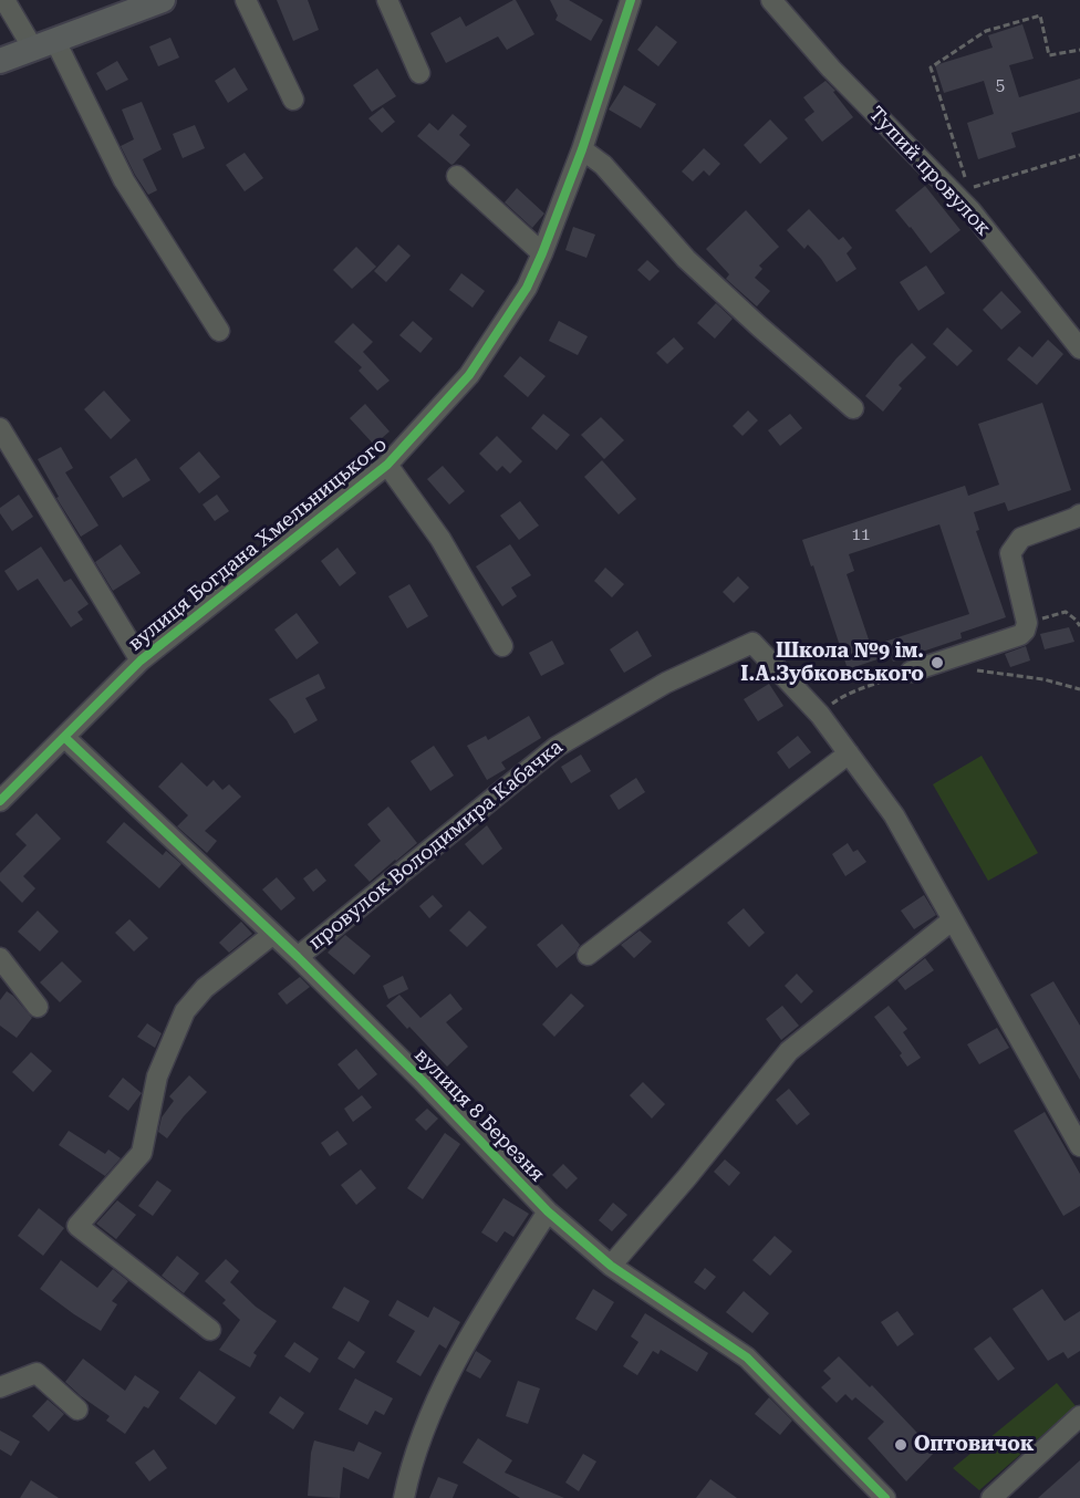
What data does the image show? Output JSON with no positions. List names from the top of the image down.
{
  "streets": {
    "street": [
      "Тупий провулок",
      "вулиця Богдана Хмельницького",
      "провулок Володимира Кабачка",
      "вулиця 8 Березня"
    ]
  },
  "crossings": [
    ["вулиця Богдана Хмельницького", "вулиця 8 Березня"],
    ["провулок Володимира Кабачка", "вулиця 8 Березня"]
  ],
  "places": ["Школа №9 ім. І.А.Зубковського", "Оптовичок"],
  "house_numbers": ["5", "11"]
}
